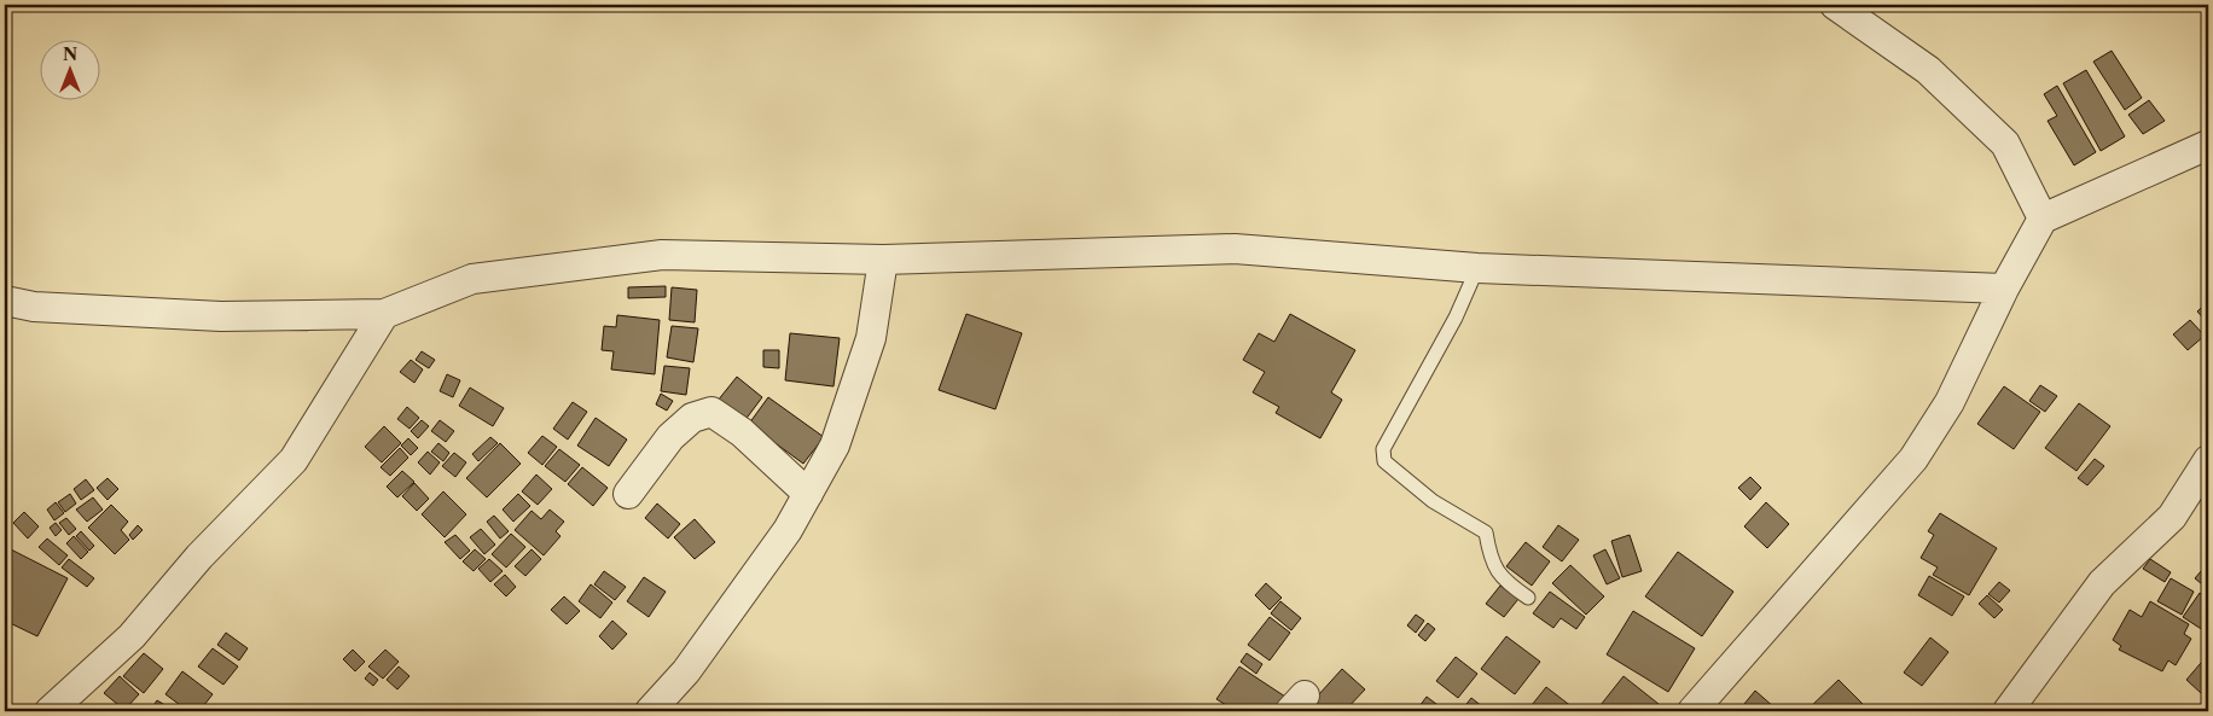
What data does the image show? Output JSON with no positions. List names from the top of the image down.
{
  "north": "top"
}
